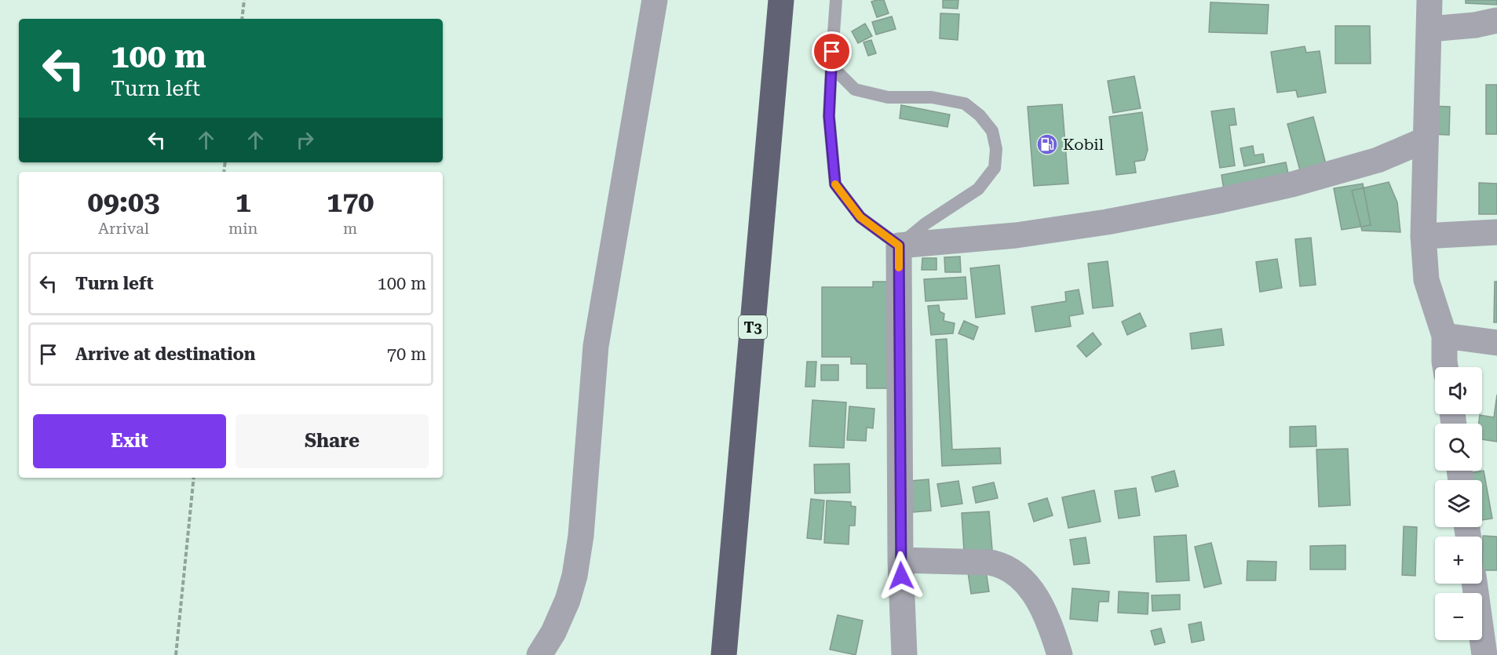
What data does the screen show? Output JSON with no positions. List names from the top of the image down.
{
  "streets": {
    "highway": ["T3"]
  },
  "places": {
    "fuel station": ["Kobil"]
  },
  "page": {
    "turn": ["100 m", "Turn left"],
    "eta": [
      "09:03",
      "Arrival",
      "1",
      "min",
      "170",
      "m"
    ],
    "list": [
      {
        "name": "Turn left",
        "value": "100 m"
      },
      {
        "name": "Arrive at destination",
        "value": "70 m"
      }
    ],
    "map_buttons": ["+", "−"],
    "buttons": ["Exit", "Share"]
  }
}
